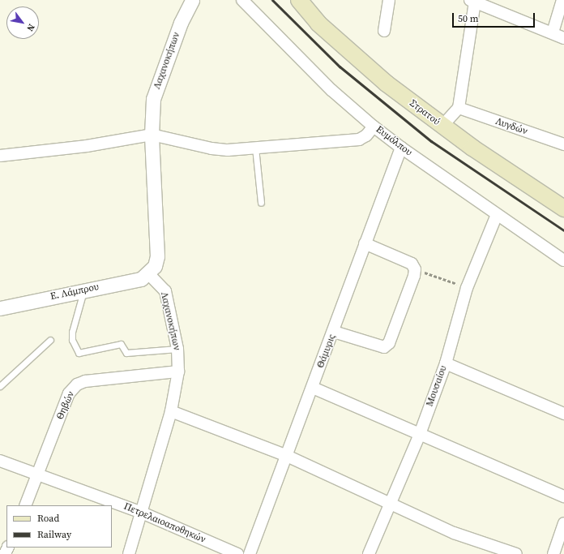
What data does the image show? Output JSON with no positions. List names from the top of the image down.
{
  "streets": {
    "main road": ["Στρατού"],
    "street": [
      "Λαχανοκήπων",
      "Λυγδών",
      "Ευμόλπου",
      "Ε. Λάμπρου",
      "Θάμυρις",
      "Μουσαίου",
      "Θηβών",
      "Πετρελαιοαποθηκών"
    ]
  },
  "crossings": [
    ["Λαχανοκήπων", "Ε. Λάμπρου"],
    ["Λαχανοκήπων", "Θηβών"],
    ["Λαχανοκήπων", "Πετρελαιοαποθηκών"],
    ["Ευμόλπου", "Θάμυρις"],
    ["Ευμόλπου", "Μουσαίου"],
    ["Θηβών", "Πετρελαιοαποθηκών"]
  ],
  "legend": ["Road", "Railway"],
  "scale_bar": "50 m",
  "north": "bottom right"
}
